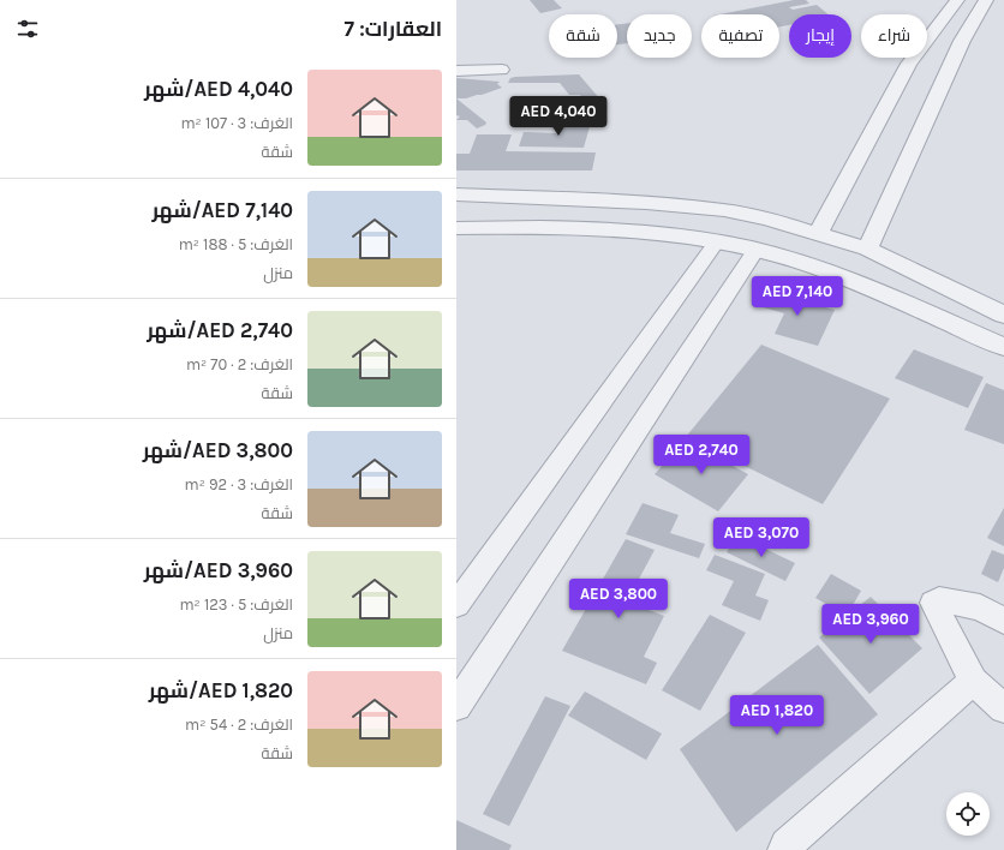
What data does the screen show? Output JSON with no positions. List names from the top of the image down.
{
  "page": {
    "heading": "العقارات: 7",
    "chip": [
      "شراء",
      "إيجار",
      "تصفية",
      "جديد",
      "شقة"
    ],
    "list": [
      {
        "name": "AED 4,040/شهر",
        "note": "الغرف: 3 · 107 m² · شقة"
      },
      {
        "name": "AED 7,140/شهر",
        "note": "الغرف: 5 · 188 m² · منزل"
      },
      {
        "name": "AED 2,740/شهر",
        "note": "الغرف: 2 · 70 m² · شقة"
      },
      {
        "name": "AED 3,800/شهر",
        "note": "الغرف: 3 · 92 m² · شقة"
      },
      {
        "name": "AED 3,960/شهر",
        "note": "الغرف: 5 · 123 m² · منزل"
      },
      {
        "name": "AED 1,820/شهر",
        "note": "الغرف: 2 · 54 m² · شقة"
      }
    ],
    "price": [
      "AED 4,040",
      "AED 7,140",
      "AED 2,740",
      "AED 3,070",
      "AED 3,800",
      "AED 3,960",
      "AED 1,820"
    ]
  }
}
